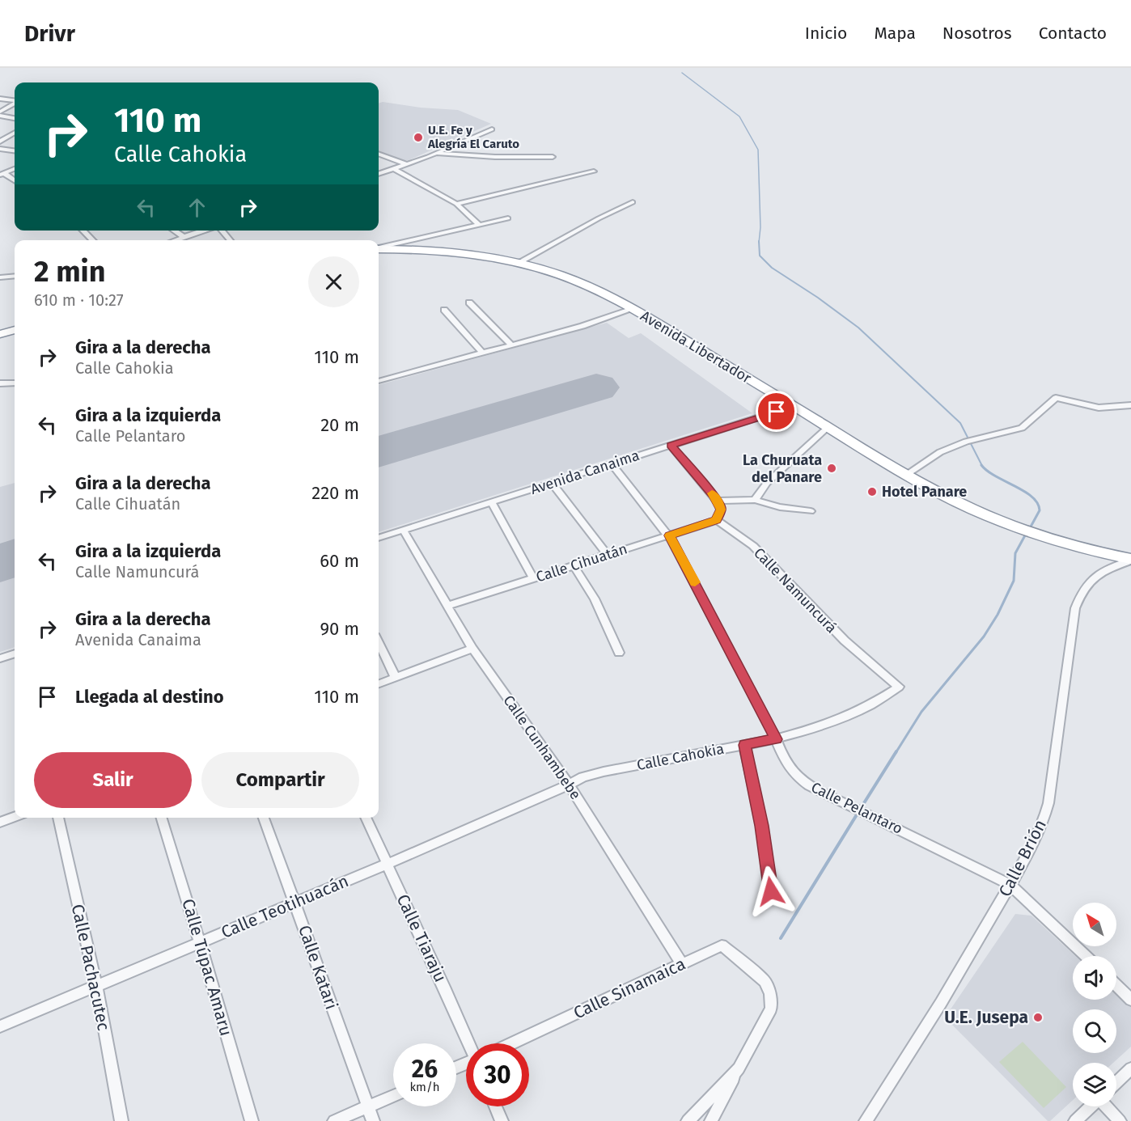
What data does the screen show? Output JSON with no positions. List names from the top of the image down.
{
  "streets": {
    "highway": ["Avenida Libertador"],
    "street": [
      "Avenida Canaima",
      "Calle Cihuatán",
      "Calle Namuncurá",
      "Calle Cunhambebe",
      "Calle Cahokia",
      "Calle Pelantaro",
      "Calle Brión",
      "Calle Teotihuacán",
      "Calle Tiaraju",
      "Calle Pachacutec",
      "Calle Túpac Amaru",
      "Calle Katari",
      "Calle Sinamaica"
    ]
  },
  "crossings": [
    ["Avenida Libertador", "Avenida Canaima"],
    ["Avenida Libertador", "Calle Brión"],
    ["Avenida Canaima", "Calle Cunhambebe"],
    ["Avenida Canaima", "Calle Pelantaro"],
    ["Calle Cihuatán", "Calle Namuncurá"],
    ["Calle Cihuatán", "Calle Cunhambebe"],
    ["Calle Cihuatán", "Calle Pelantaro"],
    ["Calle Namuncurá", "Calle Cahokia"],
    ["Calle Cunhambebe", "Calle Cahokia"],
    ["Calle Cunhambebe", "Calle Teotihuacán"],
    ["Calle Cunhambebe", "Calle Sinamaica"],
    ["Calle Cahokia", "Calle Pelantaro"],
    ["Calle Cahokia", "Calle Teotihuacán"],
    ["Calle Pelantaro", "Calle Brión"],
    ["Calle Teotihuacán", "Calle Tiaraju"],
    ["Calle Teotihuacán", "Calle Pachacutec"],
    ["Calle Teotihuacán", "Calle Túpac Amaru"],
    ["Calle Teotihuacán", "Calle Katari"]
  ],
  "places": [
    "U.E. Fe y Alegría El Caruto",
    "La Churuata del Panare",
    "Hotel Panare",
    "U.E. Jusepa"
  ],
  "north": "top left",
  "page": {
    "header": "Drivr",
    "nav": [
      "Inicio",
      "Mapa",
      "Nosotros",
      "Contacto"
    ],
    "turn": ["110 m", "Calle Cahokia"],
    "heading": ["2 min", "610 m · 10:27"],
    "list": [
      {
        "name": "Gira a la derecha",
        "note": "Calle Cahokia",
        "value": "110 m"
      },
      {
        "name": "Gira a la izquierda",
        "note": "Calle Pelantaro",
        "value": "20 m"
      },
      {
        "name": "Gira a la derecha",
        "note": "Calle Cihuatán",
        "value": "220 m"
      },
      {
        "name": "Gira a la izquierda",
        "note": "Calle Namuncurá",
        "value": "60 m"
      },
      {
        "name": "Gira a la derecha",
        "note": "Avenida Canaima",
        "value": "90 m"
      },
      {
        "name": "Llegada al destino",
        "value": "110 m"
      }
    ],
    "buttons": ["Salir", "Compartir"],
    "speed": "26 km/h",
    "limit": "30"
  }
}
